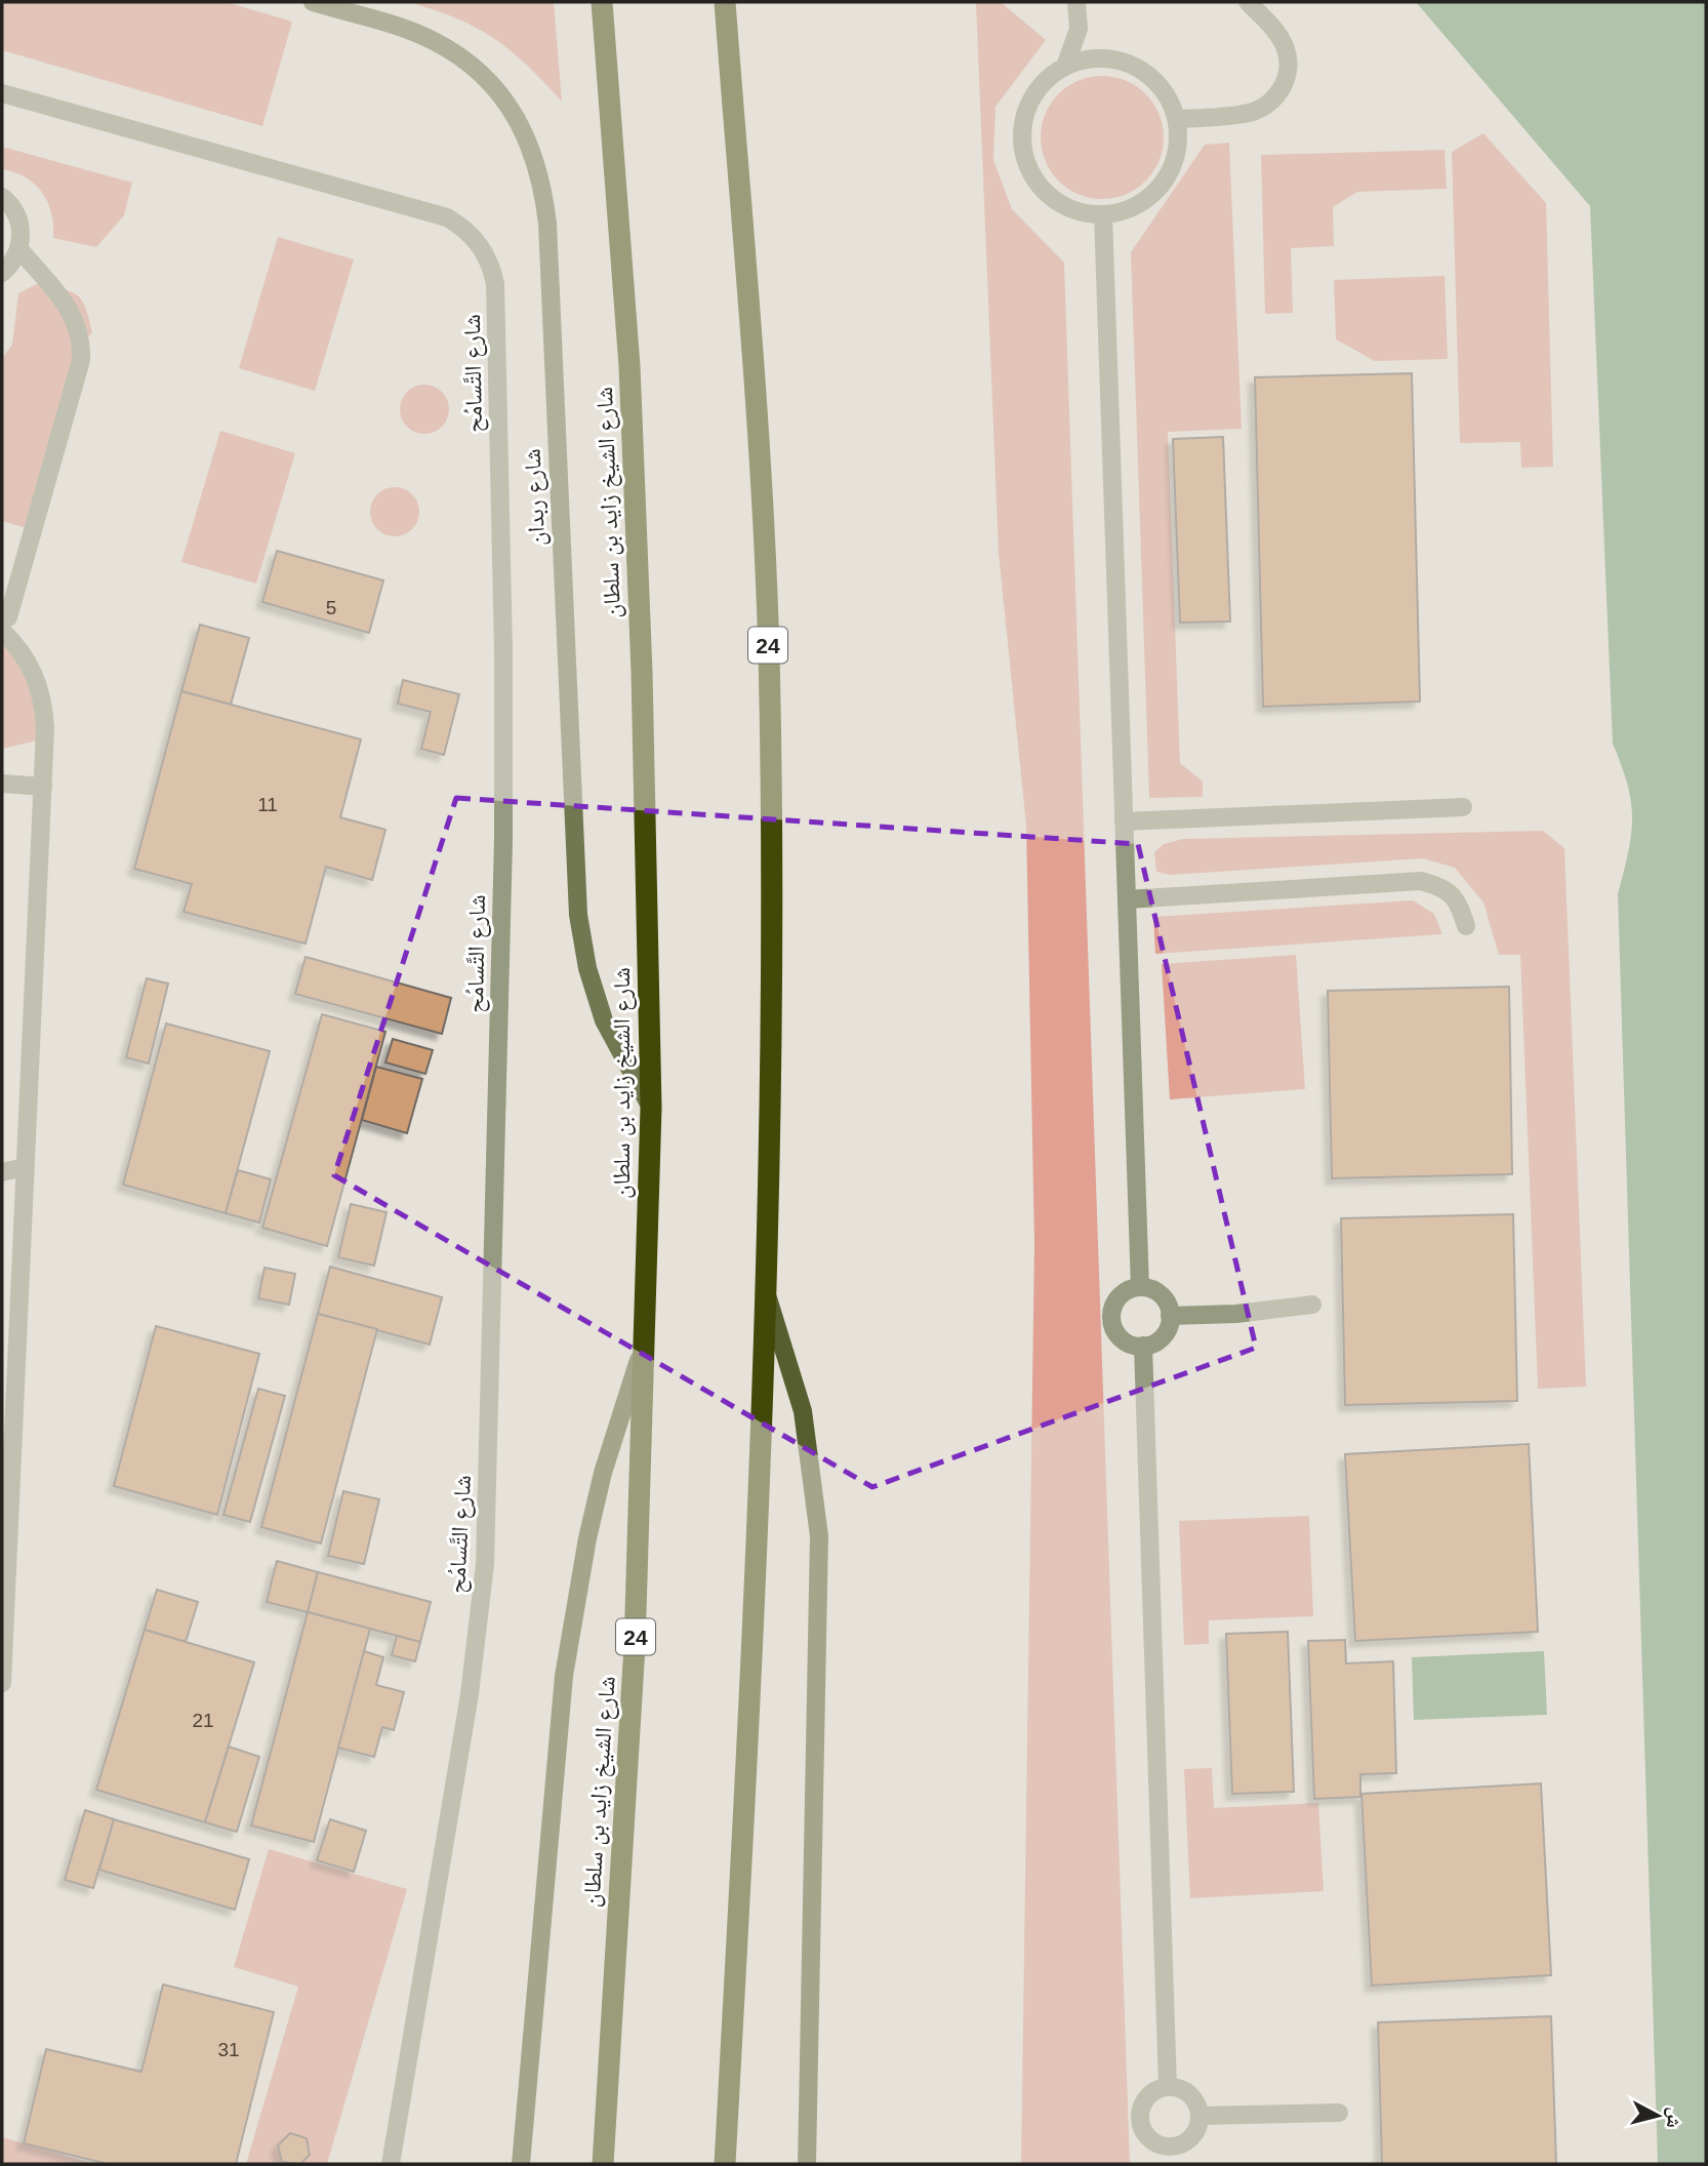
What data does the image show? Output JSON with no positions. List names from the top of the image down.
{
  "streets": {
    "highway": ["شارع الشيخ زايد بن سلطان", "24"],
    "main road": ["شارع ربدان"],
    "street": ["شارع التَّسامُح"]
  },
  "crossings": [
    ["شارع ربدان", "شارع الشيخ زايد بن سلطان"]
  ],
  "house_numbers": [
    "5",
    "11",
    "21",
    "31"
  ],
  "north": "right"
}
